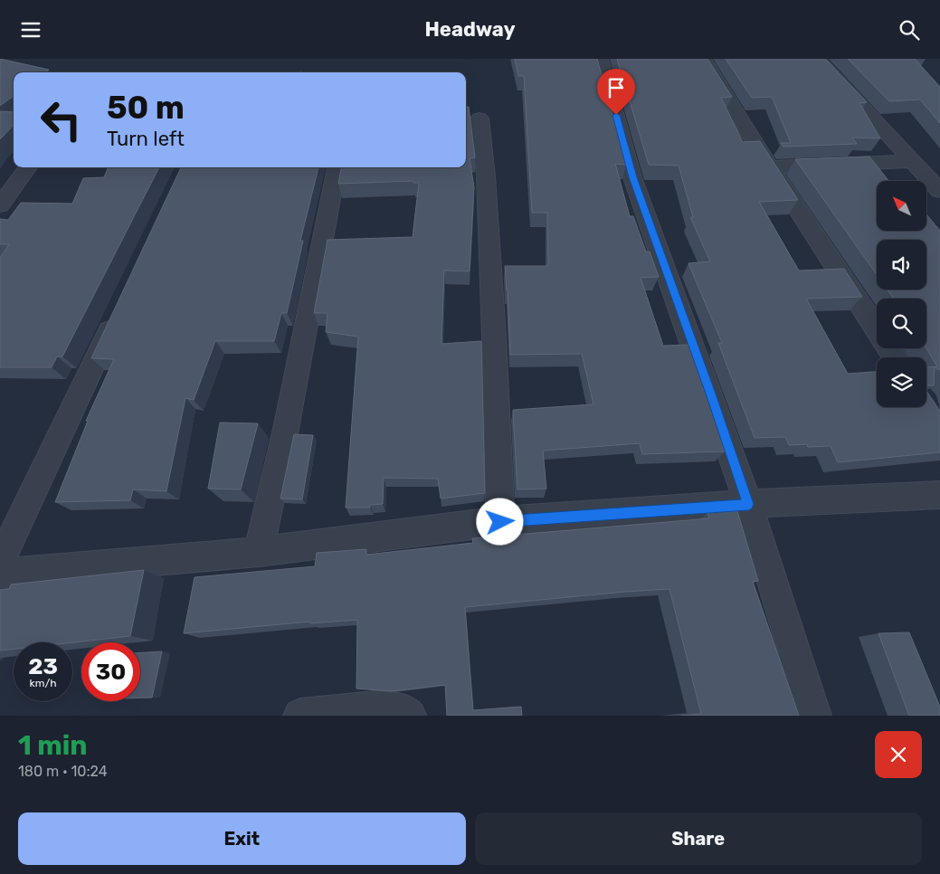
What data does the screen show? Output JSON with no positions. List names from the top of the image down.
{
  "north": "top left",
  "page": {
    "header": "Headway",
    "turn": ["50 m", "Turn left"],
    "speed": "23 km/h",
    "limit": "30",
    "heading": ["1 min", "180 m · 10:24"],
    "buttons": ["Exit", "Share"]
  }
}
